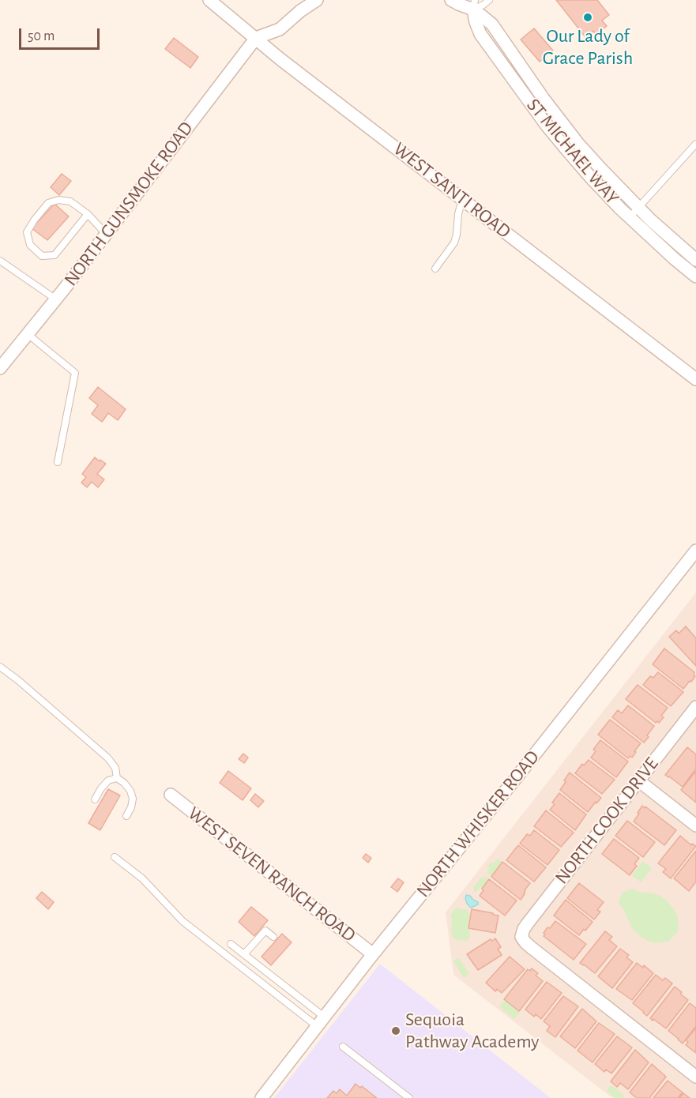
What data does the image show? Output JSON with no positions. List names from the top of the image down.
{
  "streets": {
    "street": [
      "ST MICHAEL WAY",
      "WEST SANTI ROAD",
      "NORTH GUNSMOKE ROAD",
      "NORTH COOK DRIVE",
      "NORTH WHISKER ROAD",
      "WEST SEVEN RANCH ROAD"
    ]
  },
  "crossings": [
    ["WEST SANTI ROAD", "NORTH GUNSMOKE ROAD"],
    ["NORTH WHISKER ROAD", "WEST SEVEN RANCH ROAD"]
  ],
  "places": ["Our Lady of Grace Parish", "Sequoia Pathway Academy"],
  "scale_bar": "50 m"
}
